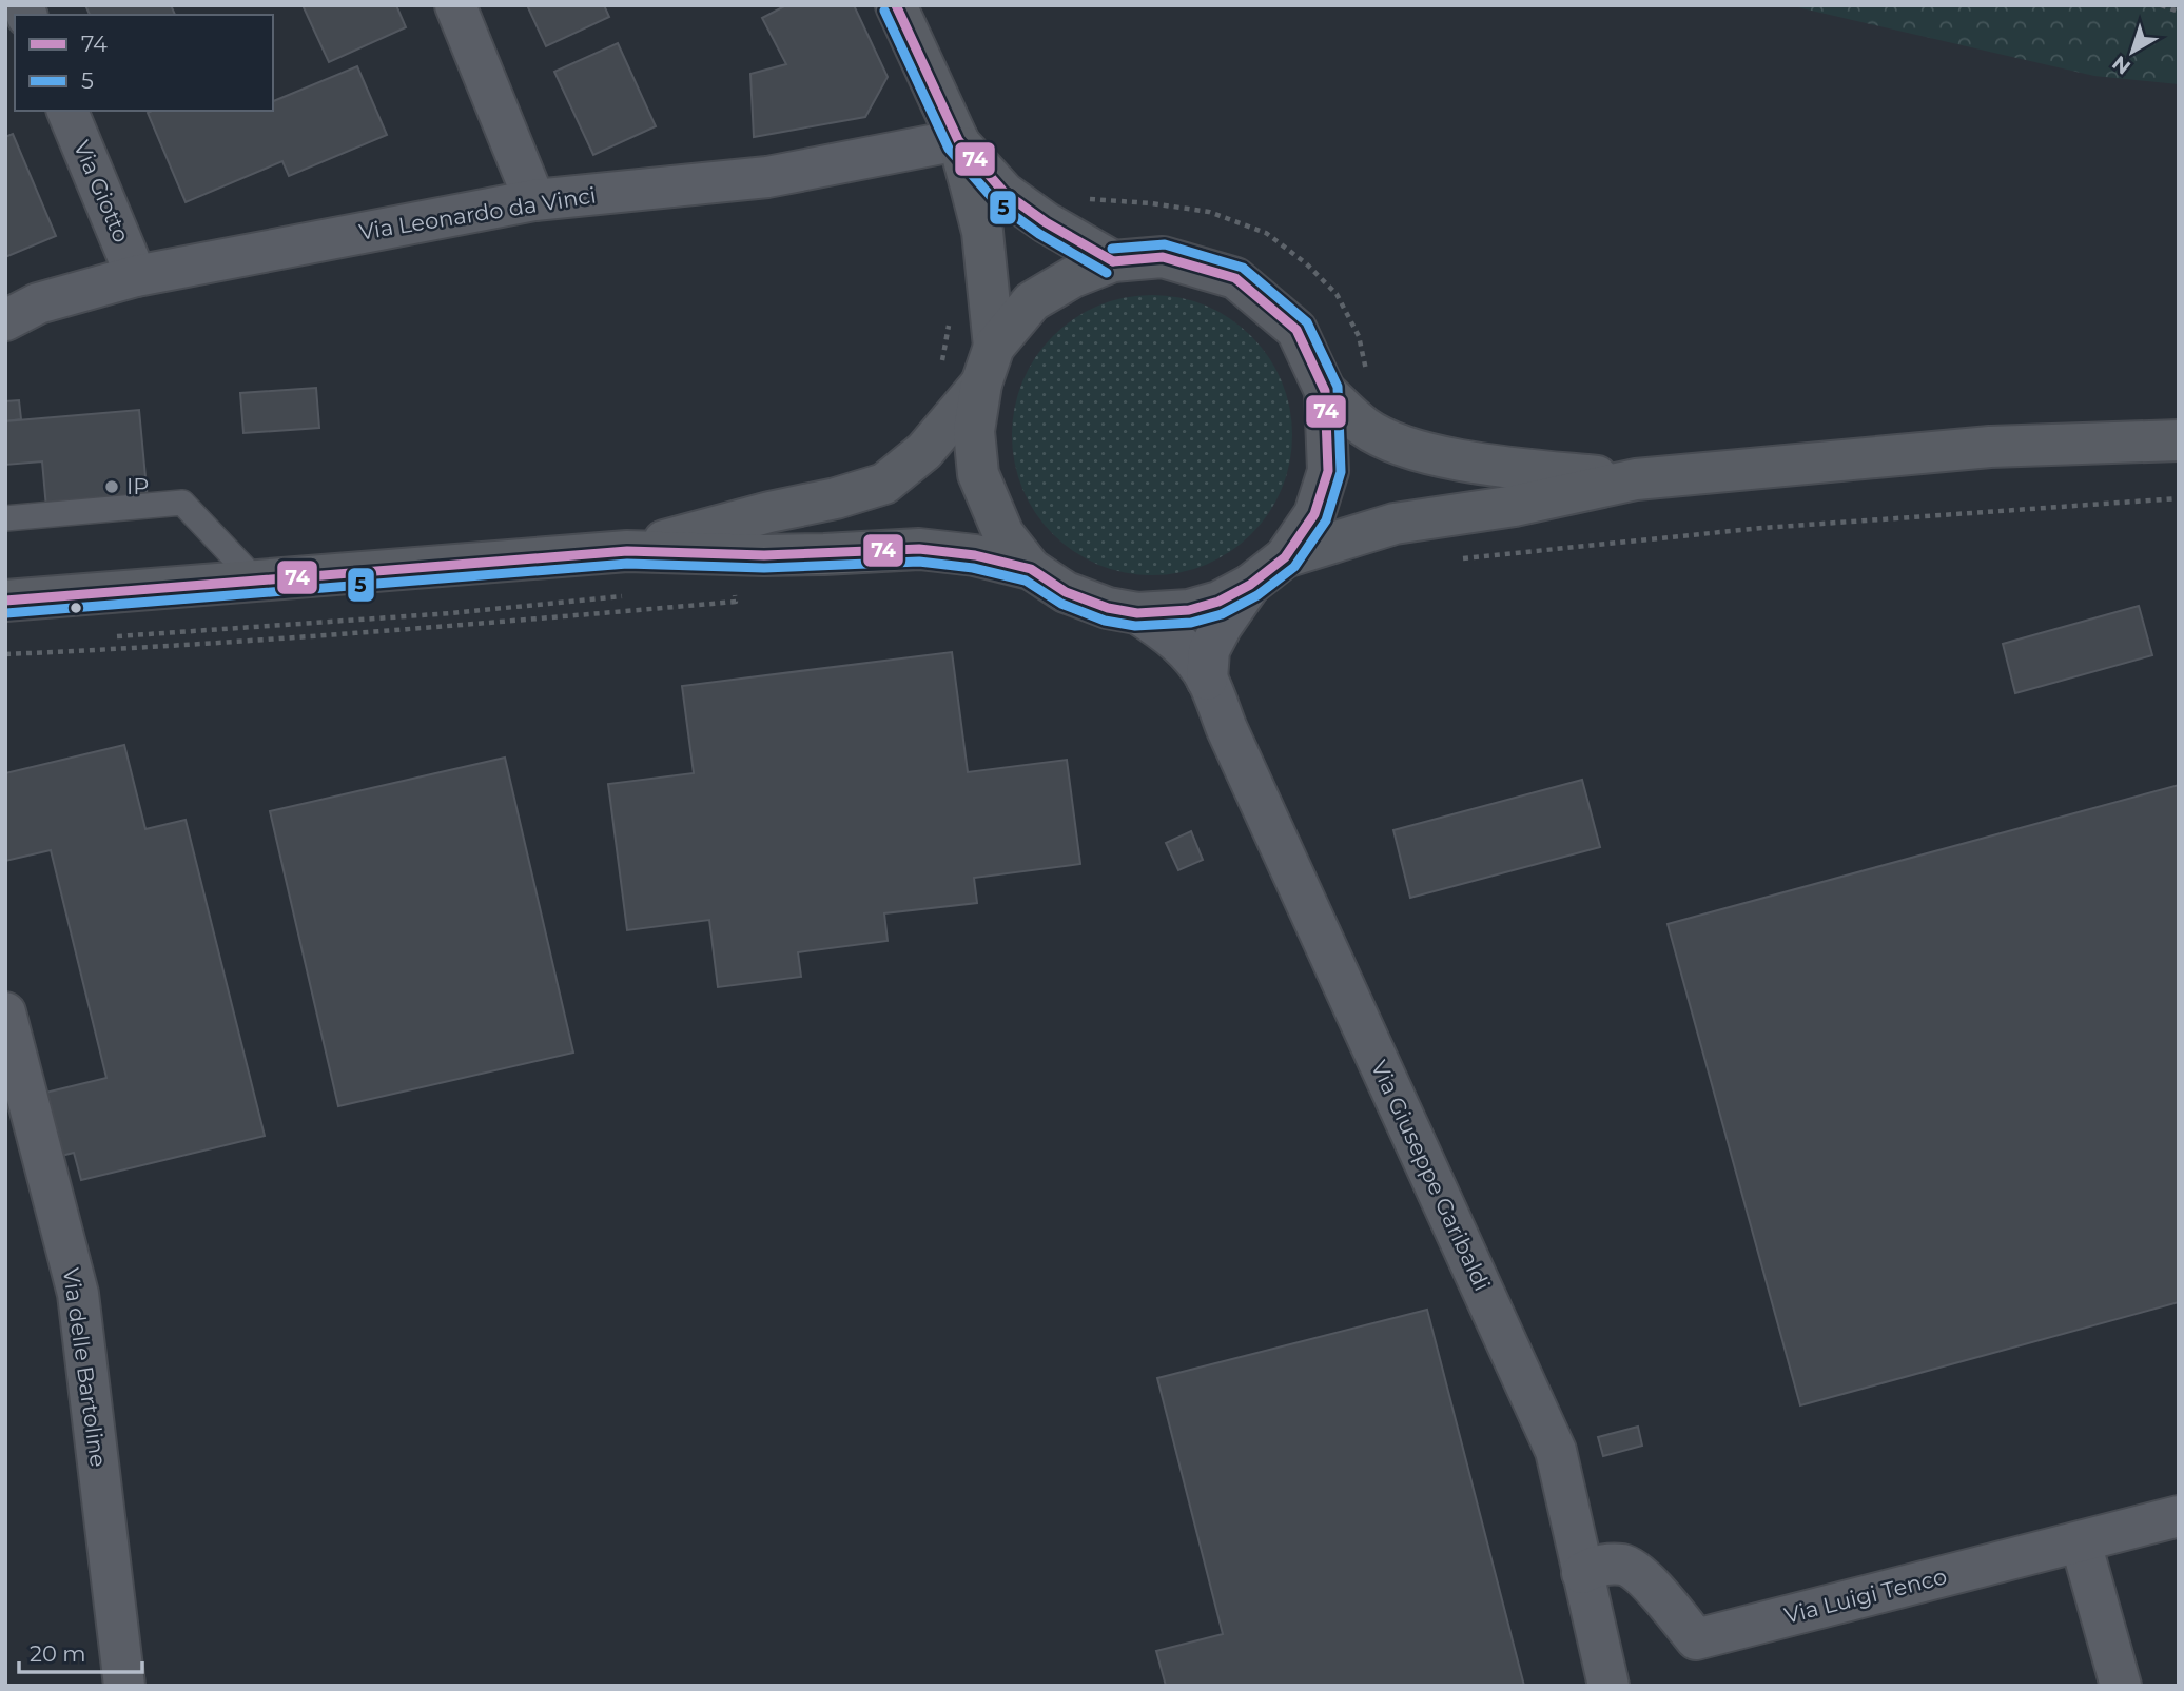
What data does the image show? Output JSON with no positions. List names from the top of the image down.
{
  "streets": {
    "street": [
      "Via Giotto",
      "Via Leonardo da Vinci",
      "Via Giuseppe Garibaldi",
      "Via delle Bartoline",
      "Via Luigi Tenco"
    ]
  },
  "crossings": [
    ["Via Giotto", "Via Leonardo da Vinci"],
    ["Via Giuseppe Garibaldi", "Via Luigi Tenco"]
  ],
  "places": ["IP"],
  "lines": ["transit line 74", "transit line 5"],
  "legend": ["74", "5"],
  "scale_bar": "20 m",
  "north": "bottom left"
}
